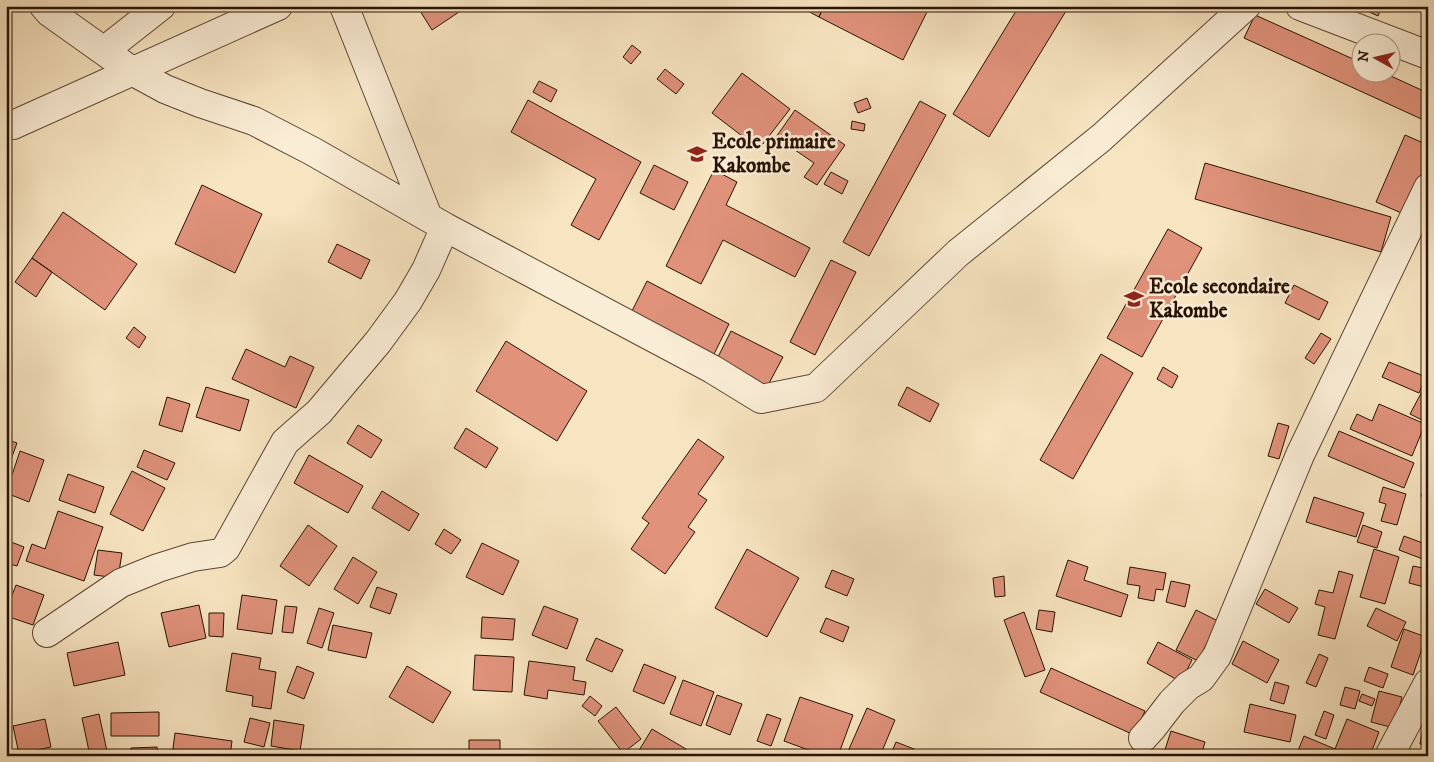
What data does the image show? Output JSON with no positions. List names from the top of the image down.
{
  "places": {
    "school or university": ["Ecole primaire Kakombe", "Ecole secondaire Kakombe"]
  },
  "north": "left"
}
